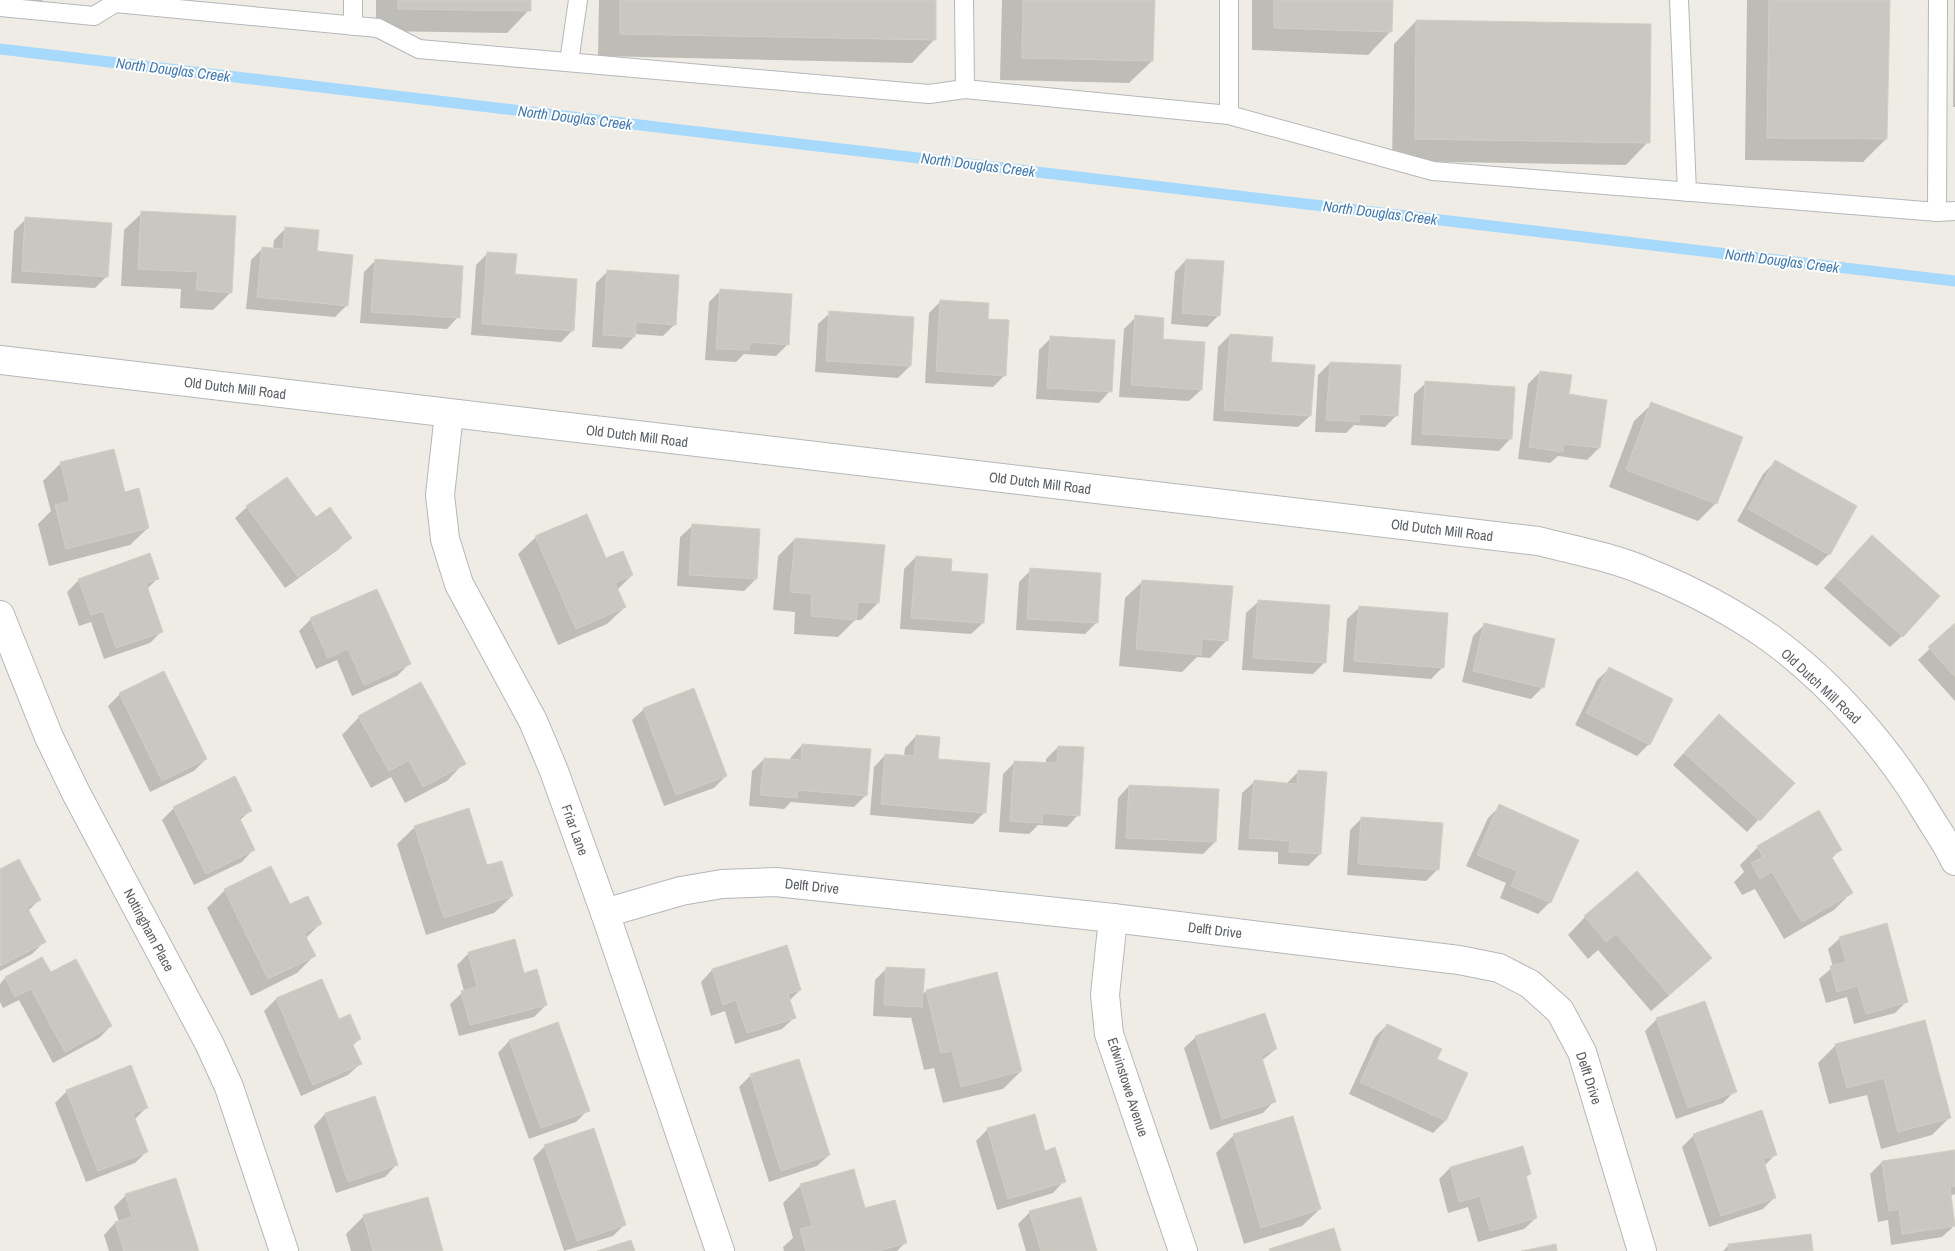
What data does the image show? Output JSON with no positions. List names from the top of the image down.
{
  "streets": {
    "street": [
      "Old Dutch Mill Road",
      "Friar Lane",
      "Delft Drive",
      "Nottingham Place",
      "Edwinstowe Avenue"
    ]
  },
  "crossings": [
    ["Old Dutch Mill Road", "Friar Lane"],
    ["Friar Lane", "Delft Drive"],
    ["Delft Drive", "Edwinstowe Avenue"]
  ],
  "water": ["North Douglas Creek"]
}
